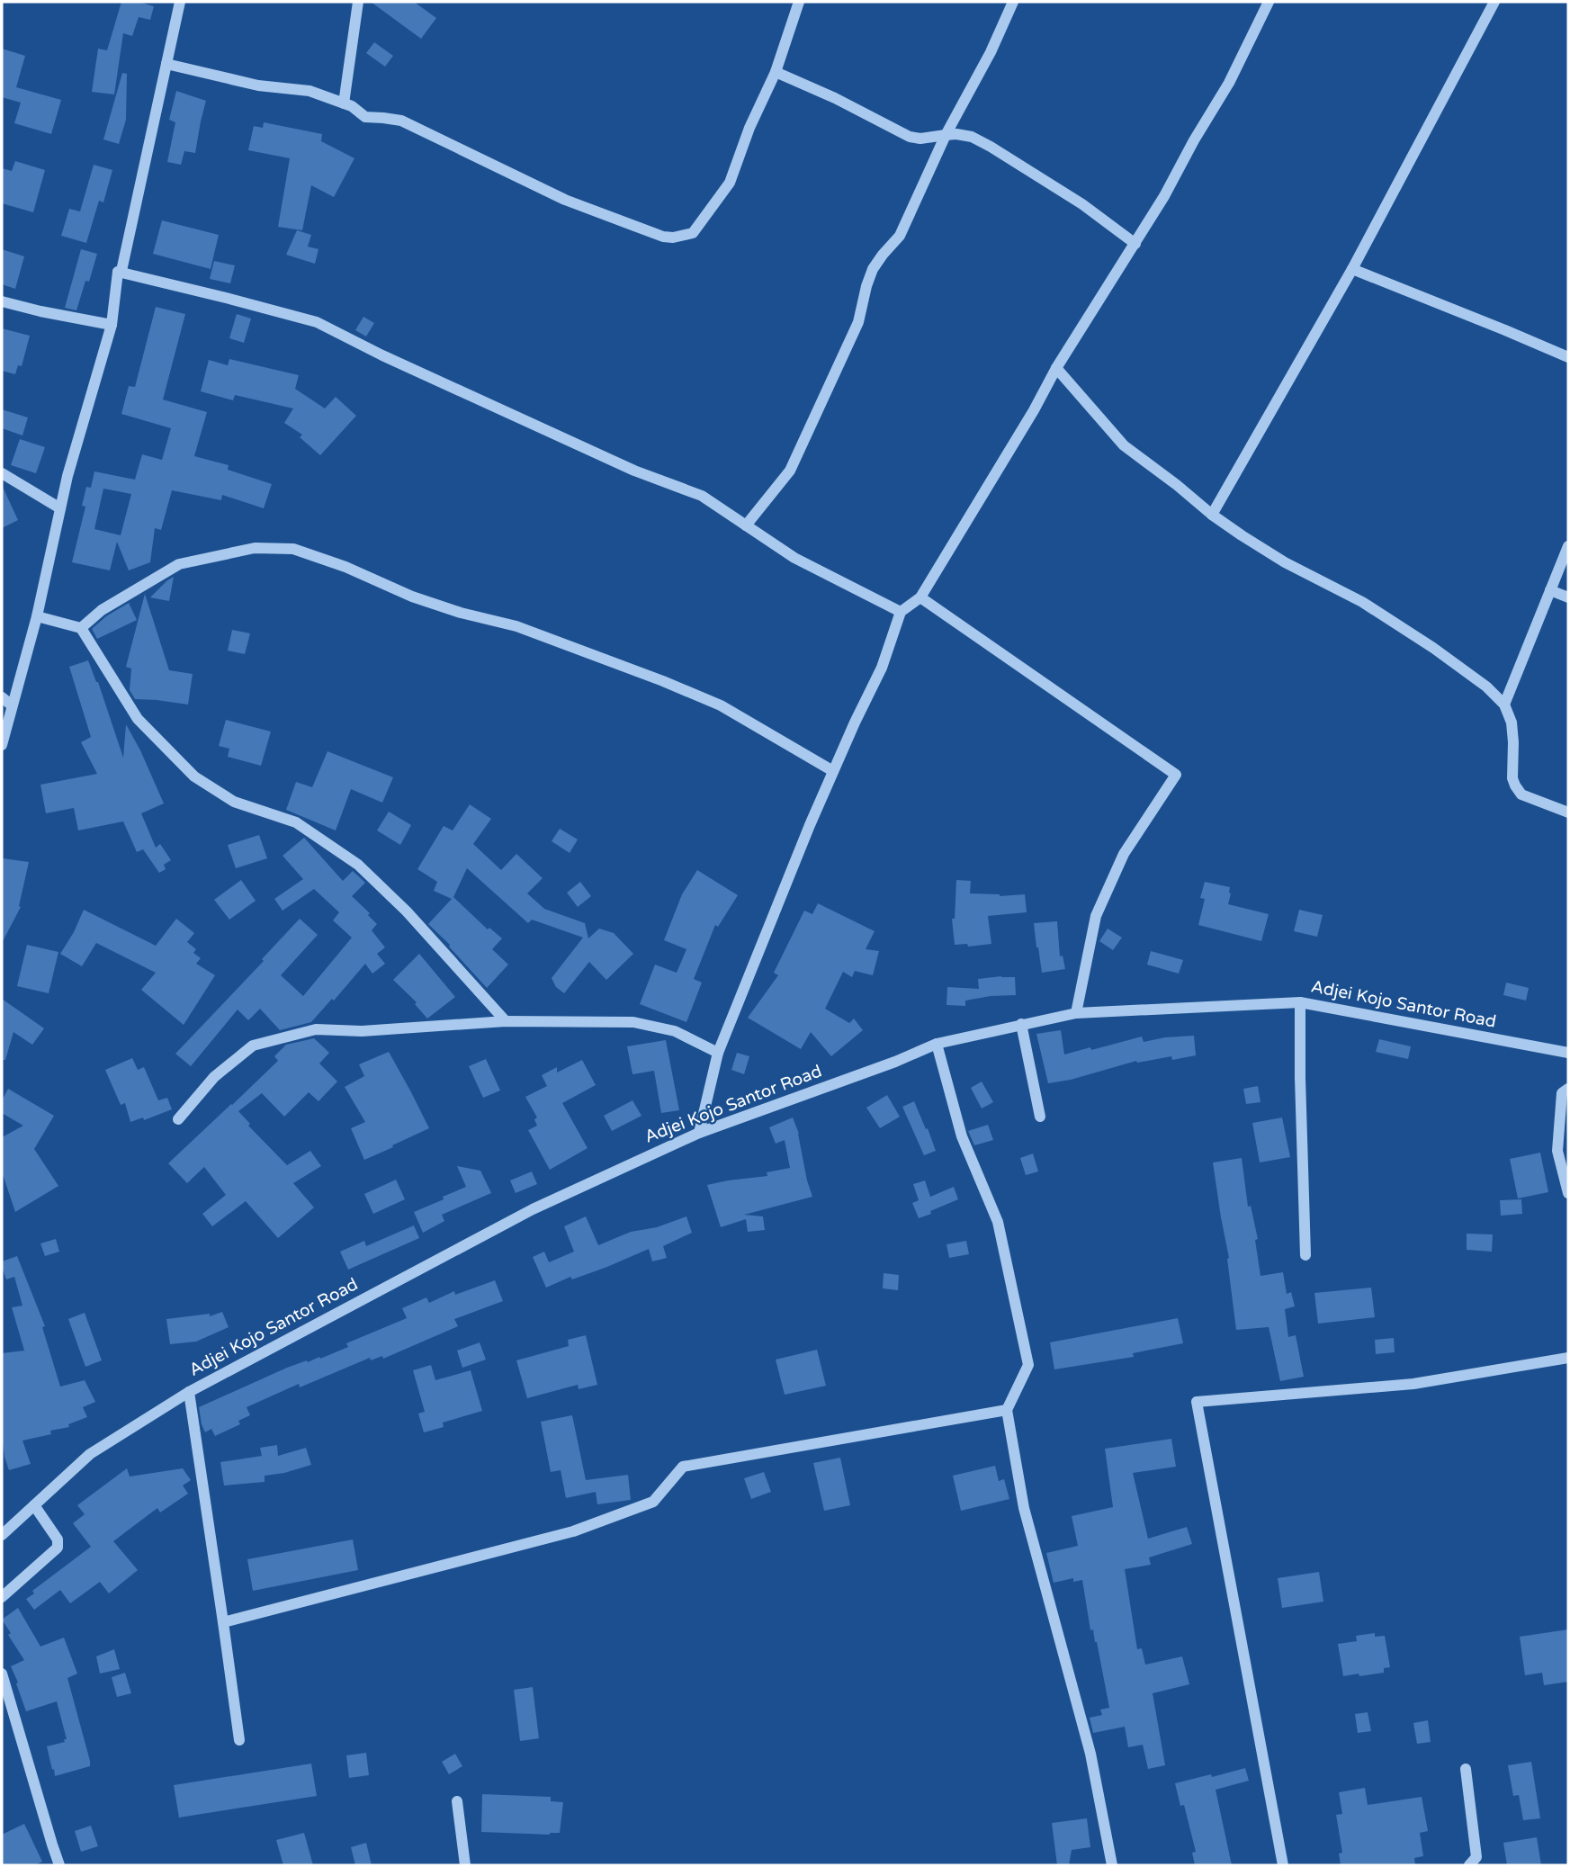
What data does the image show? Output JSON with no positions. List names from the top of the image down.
{
  "streets": {
    "street": ["Adjei Kojo Santor Road"]
  }
}
